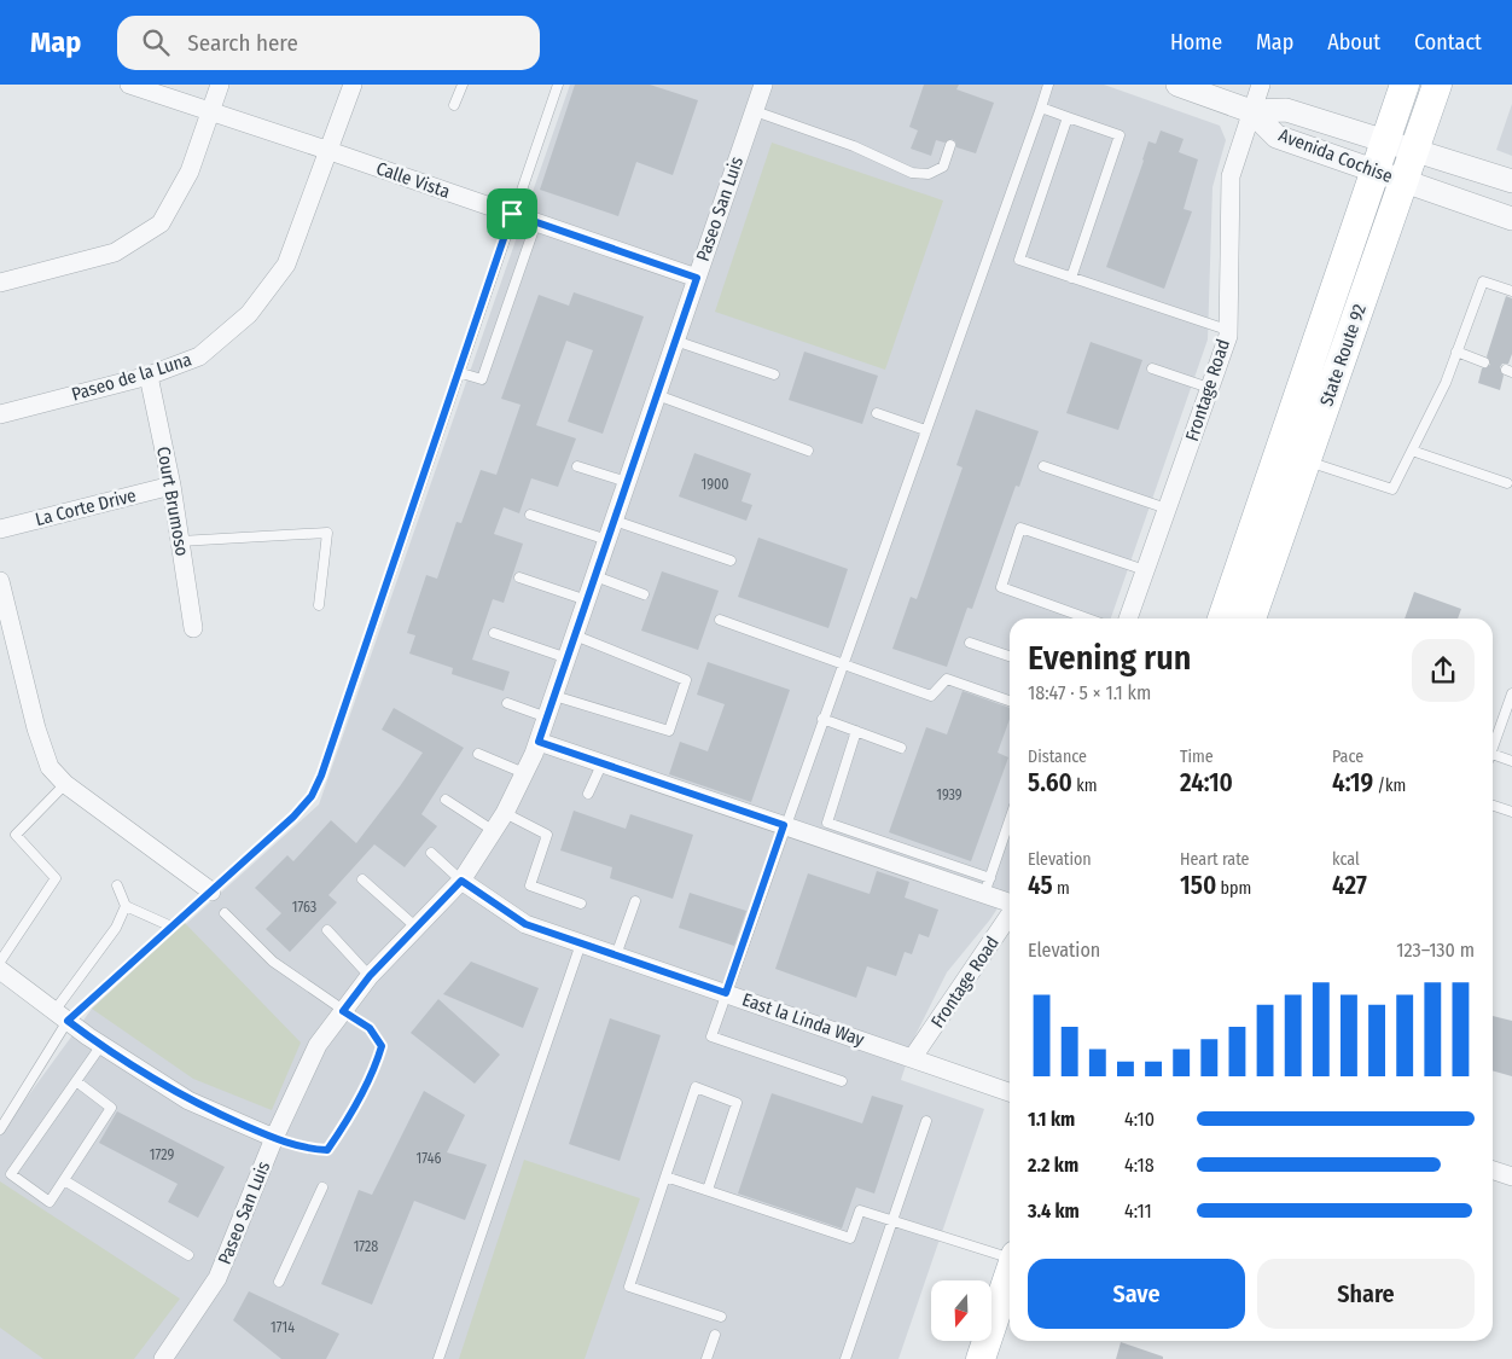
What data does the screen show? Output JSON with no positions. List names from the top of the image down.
{
  "streets": {
    "main road": ["State Route 92"],
    "street": [
      "Avenida Cochise",
      "Calle Vista",
      "Paseo San Luis",
      "Paseo de la Luna",
      "Frontage Road",
      "Court Brumoso",
      "La Corte Drive",
      "East la Linda Way"
    ]
  },
  "crossings": [
    ["Avenida Cochise", "State Route 92"],
    ["Avenida Cochise", "Frontage Road"],
    ["Calle Vista", "Paseo San Luis"],
    ["Calle Vista", "Paseo de la Luna"],
    ["Paseo San Luis", "East la Linda Way"],
    ["Paseo de la Luna", "Court Brumoso"],
    ["Frontage Road", "East la Linda Way"],
    ["Court Brumoso", "La Corte Drive"]
  ],
  "house_numbers": [
    "1900",
    "1939",
    "1763",
    "1729",
    "1746",
    "1728",
    "1714"
  ],
  "north": "bottom",
  "page": {
    "header": "Map",
    "search": "Search here",
    "nav": [
      "Home",
      "Map",
      "About",
      "Contact"
    ],
    "heading": ["Evening run", "18:47 · 5 × 1.1 km"],
    "stats": [
      ["Distance", "5.60 km"],
      ["Time", "24:10"],
      ["Pace", "4:19 /km"],
      ["Elevation", "45 m"],
      ["Heart rate", "150 bpm"],
      ["kcal", "427"]
    ],
    "chart": ["Elevation", "123–130 m"],
    "list": [
      {
        "name": "1.1 km",
        "note": "4:10"
      },
      {
        "name": "2.2 km",
        "note": "4:18"
      },
      {
        "name": "3.4 km",
        "note": "4:11"
      }
    ],
    "buttons": ["Save", "Share"]
  }
}
